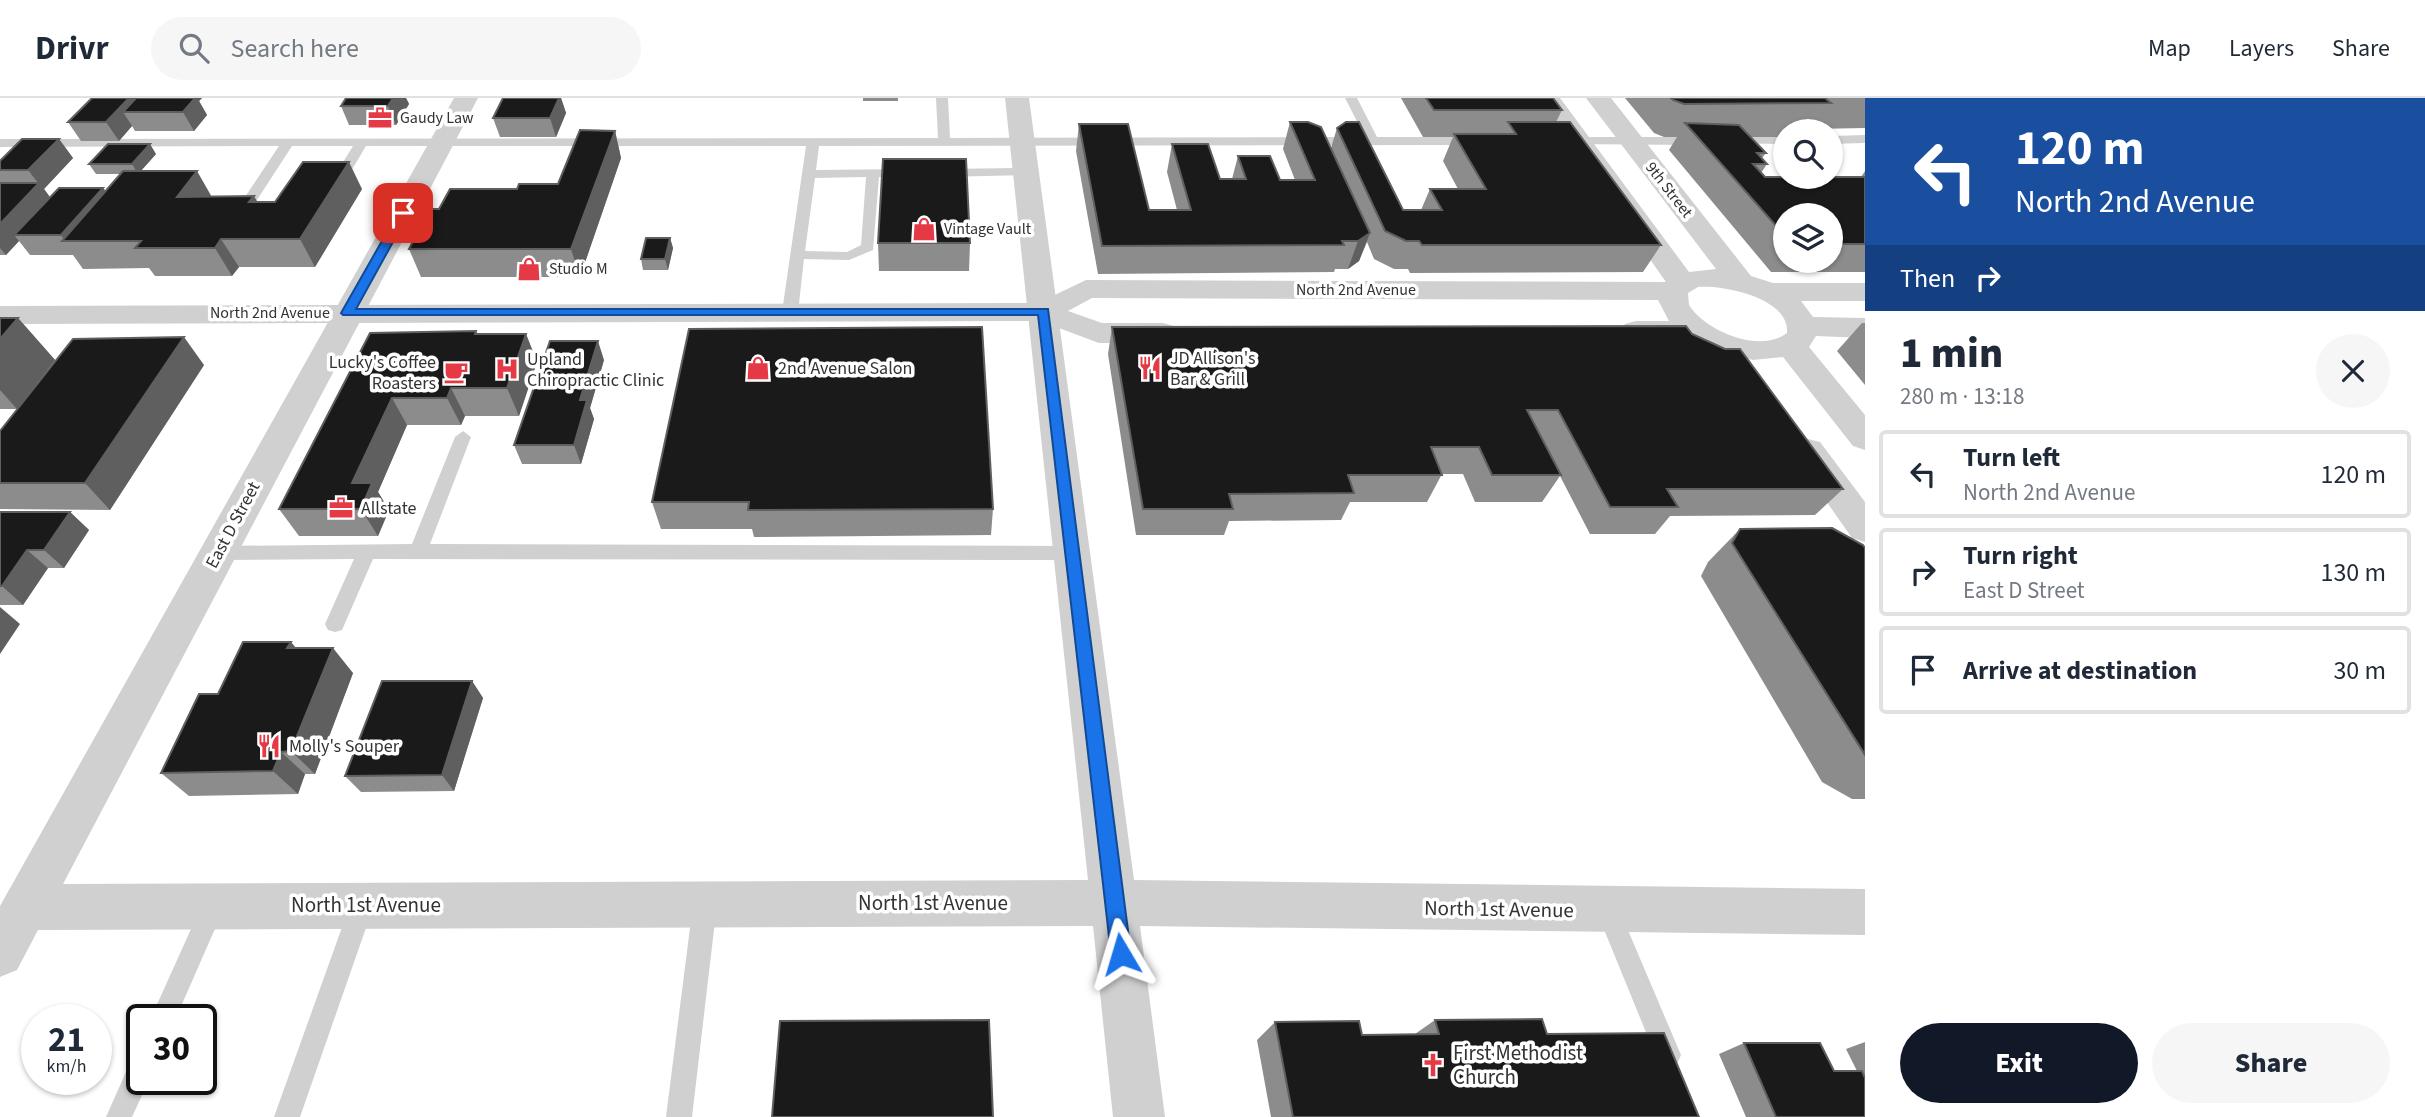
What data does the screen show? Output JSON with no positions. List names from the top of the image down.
{
  "streets": {
    "street": [
      "9th Street",
      "North 2nd Avenue",
      "East D Street",
      "North 1st Avenue"
    ]
  },
  "crossings": [
    ["9th Street", "North 2nd Avenue"],
    ["North 2nd Avenue", "East D Street"],
    ["East D Street", "North 1st Avenue"]
  ],
  "places": {
    "office": ["Gaudy Law", "Allstate"],
    "shop": ["Vintage Vault", "Studio M", "2nd Avenue Salon"],
    "restaurant": ["JD Allison's Bar & Grill", "Molly's Souper"],
    "hospital": ["Upland Chiropractic Clinic"],
    "cafe": ["Lucky's Coffee Roasters"],
    "church": ["First Methodist Church"]
  },
  "page": {
    "header": "Drivr",
    "search": "Search here",
    "nav": ["Map", "Layers", "Share"],
    "turn": ["120 m", "North 2nd Avenue"],
    "then": "Then",
    "heading": ["1 min", "280 m · 13:18"],
    "list": [
      {
        "name": "Turn left",
        "note": "North 2nd Avenue",
        "value": "120 m"
      },
      {
        "name": "Turn right",
        "note": "East D Street",
        "value": "130 m"
      },
      {
        "name": "Arrive at destination",
        "value": "30 m"
      }
    ],
    "speed": "21 km/h",
    "limit": "30",
    "buttons": ["Exit", "Share"]
  }
}
